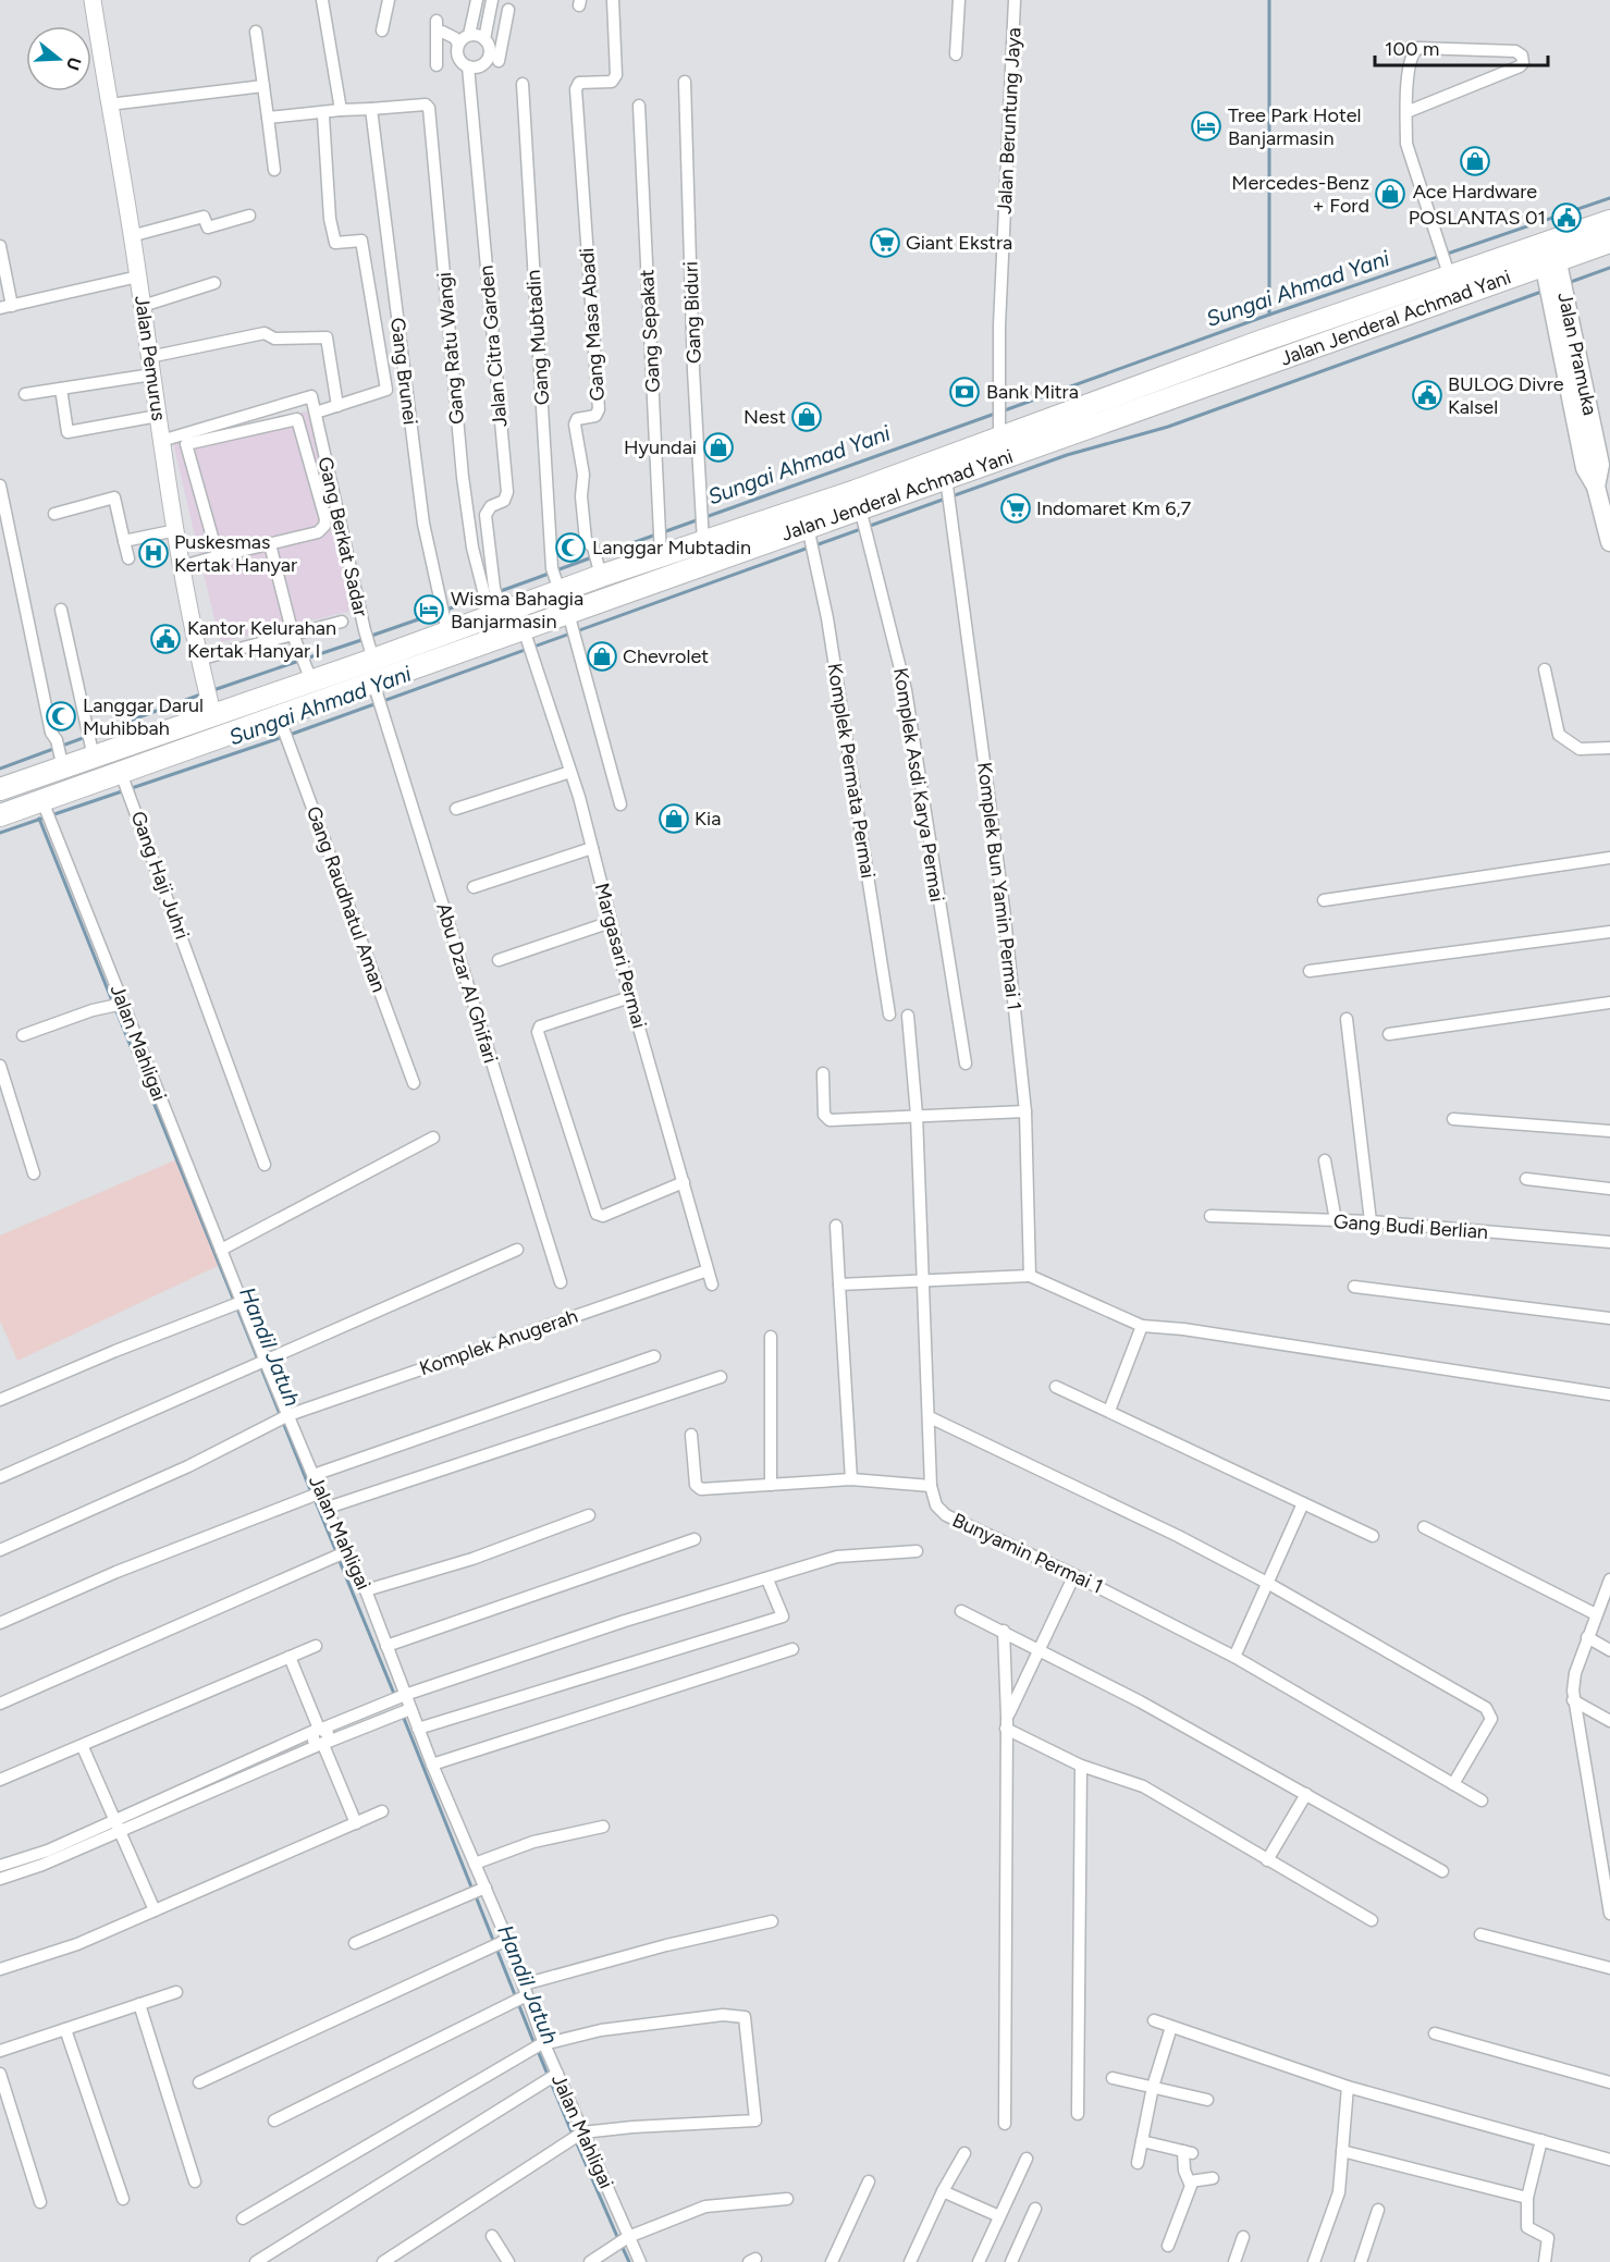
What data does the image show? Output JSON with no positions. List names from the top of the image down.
{
  "streets": {
    "highway": ["Jalan Jenderal Achmad Yani"],
    "main road": ["Jalan Pramuka"],
    "street": [
      "Jalan Beruntung Jaya",
      "Gang Biduri",
      "Gang Masa Abadi",
      "Gang Sepakat",
      "Gang Mubtadin",
      "Jalan Citra Garden",
      "Gang Ratu Wangi",
      "Jalan Pemurus",
      "Gang Brunei",
      "Gang Berkat Sadar",
      "Komplek Permata Permai",
      "Komplek Asdi Karya Permai",
      "Gang Haji Juhri",
      "Komplek Bun Yamin Permai 1",
      "Gang Raudhatul Aman",
      "Margasari Permai",
      "Abu Dzar Al Ghifari",
      "Jalan Mahligai",
      "Gang Budi Berlian",
      "Komplek Anugerah",
      "Bunyamin Permai 1"
    ]
  },
  "crossings": [
    ["Jalan Beruntung Jaya", "Jalan Jenderal Achmad Yani"],
    ["Gang Biduri", "Jalan Jenderal Achmad Yani"],
    ["Jalan Jenderal Achmad Yani", "Gang Masa Abadi"],
    ["Jalan Jenderal Achmad Yani", "Gang Sepakat"],
    ["Jalan Jenderal Achmad Yani", "Gang Mubtadin"],
    ["Jalan Jenderal Achmad Yani", "Jalan Citra Garden"],
    ["Jalan Jenderal Achmad Yani", "Gang Ratu Wangi"],
    ["Jalan Jenderal Achmad Yani", "Jalan Pramuka"],
    ["Jalan Jenderal Achmad Yani", "Jalan Pemurus"],
    ["Jalan Jenderal Achmad Yani", "Gang Brunei"],
    ["Jalan Jenderal Achmad Yani", "Gang Berkat Sadar"],
    ["Jalan Jenderal Achmad Yani", "Komplek Permata Permai"],
    ["Jalan Jenderal Achmad Yani", "Komplek Asdi Karya Permai"],
    ["Jalan Jenderal Achmad Yani", "Gang Haji Juhri"],
    ["Jalan Jenderal Achmad Yani", "Komplek Bun Yamin Permai 1"],
    ["Jalan Jenderal Achmad Yani", "Gang Raudhatul Aman"],
    ["Jalan Jenderal Achmad Yani", "Margasari Permai"],
    ["Jalan Jenderal Achmad Yani", "Abu Dzar Al Ghifari"],
    ["Jalan Jenderal Achmad Yani", "Jalan Mahligai"],
    ["Jalan Citra Garden", "Gang Ratu Wangi"],
    ["Gang Ratu Wangi", "Gang Brunei"],
    ["Margasari Permai", "Komplek Anugerah"],
    ["Jalan Mahligai", "Komplek Anugerah"]
  ],
  "water": ["Sungai Ahmad Yani", "Handil Jatuh"],
  "places": {
    "hotel": ["Tree Park Hotel Banjarmasin", "Wisma Bahagia Banjarmasin"],
    "shop": [
      "Ace Hardware",
      "Mercedes-Benz + Ford",
      "Nest",
      "Hyundai",
      "Chevrolet",
      "Kia"
    ],
    "public building": ["POSLANTAS 01", "BULOG Divre Kalsel", "Kantor Kelurahan Kertak Hanyar I"],
    "supermarket": ["Giant Ekstra", "Indomaret Km 6,7"],
    "bank": ["Bank Mitra"],
    "mosque": ["Langgar Mubtadin", "Langgar Darul Muhibbah"],
    "hospital": ["Puskesmas Kertak Hanyar"]
  },
  "scale_bar": "100 m",
  "north": "right"
}
